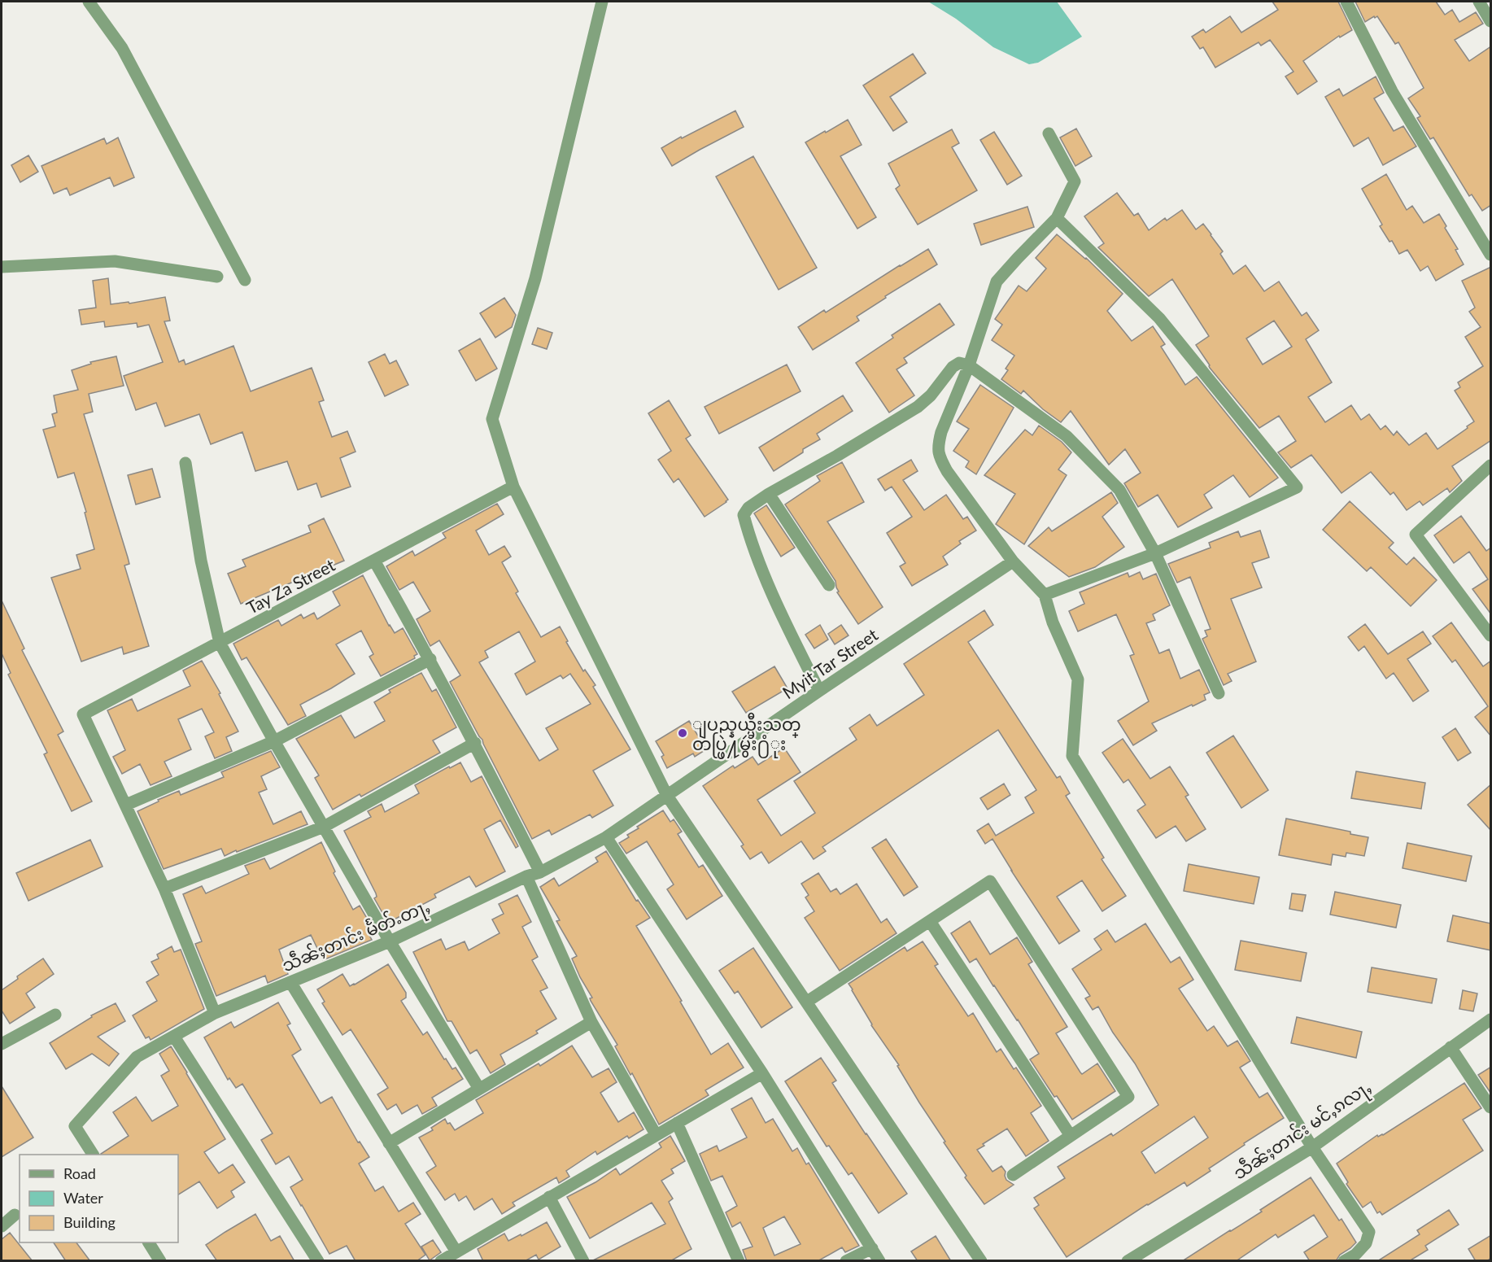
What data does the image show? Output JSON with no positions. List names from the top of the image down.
{
  "streets": {
    "street": [
      "Tay Za Street",
      "Myit Tar Street",
      "သဵၼ်ႈတၢင်း မႅတ်ႉတႃႇ",
      "သဵၼ်ႈတၢင်း မင်ႇၵလႃႇ"
    ]
  },
  "crossings": [
    ["Myit Tar Street", "သဵၼ်ႈတၢင်း မႅတ်ႉတႃႇ"]
  ],
  "places": ["ျပည္နယ္မီးသတ္ တပ္ဖြဲ႔မွဴး႐ံုး"],
  "legend": ["Road", "Water", "Building"]
}
